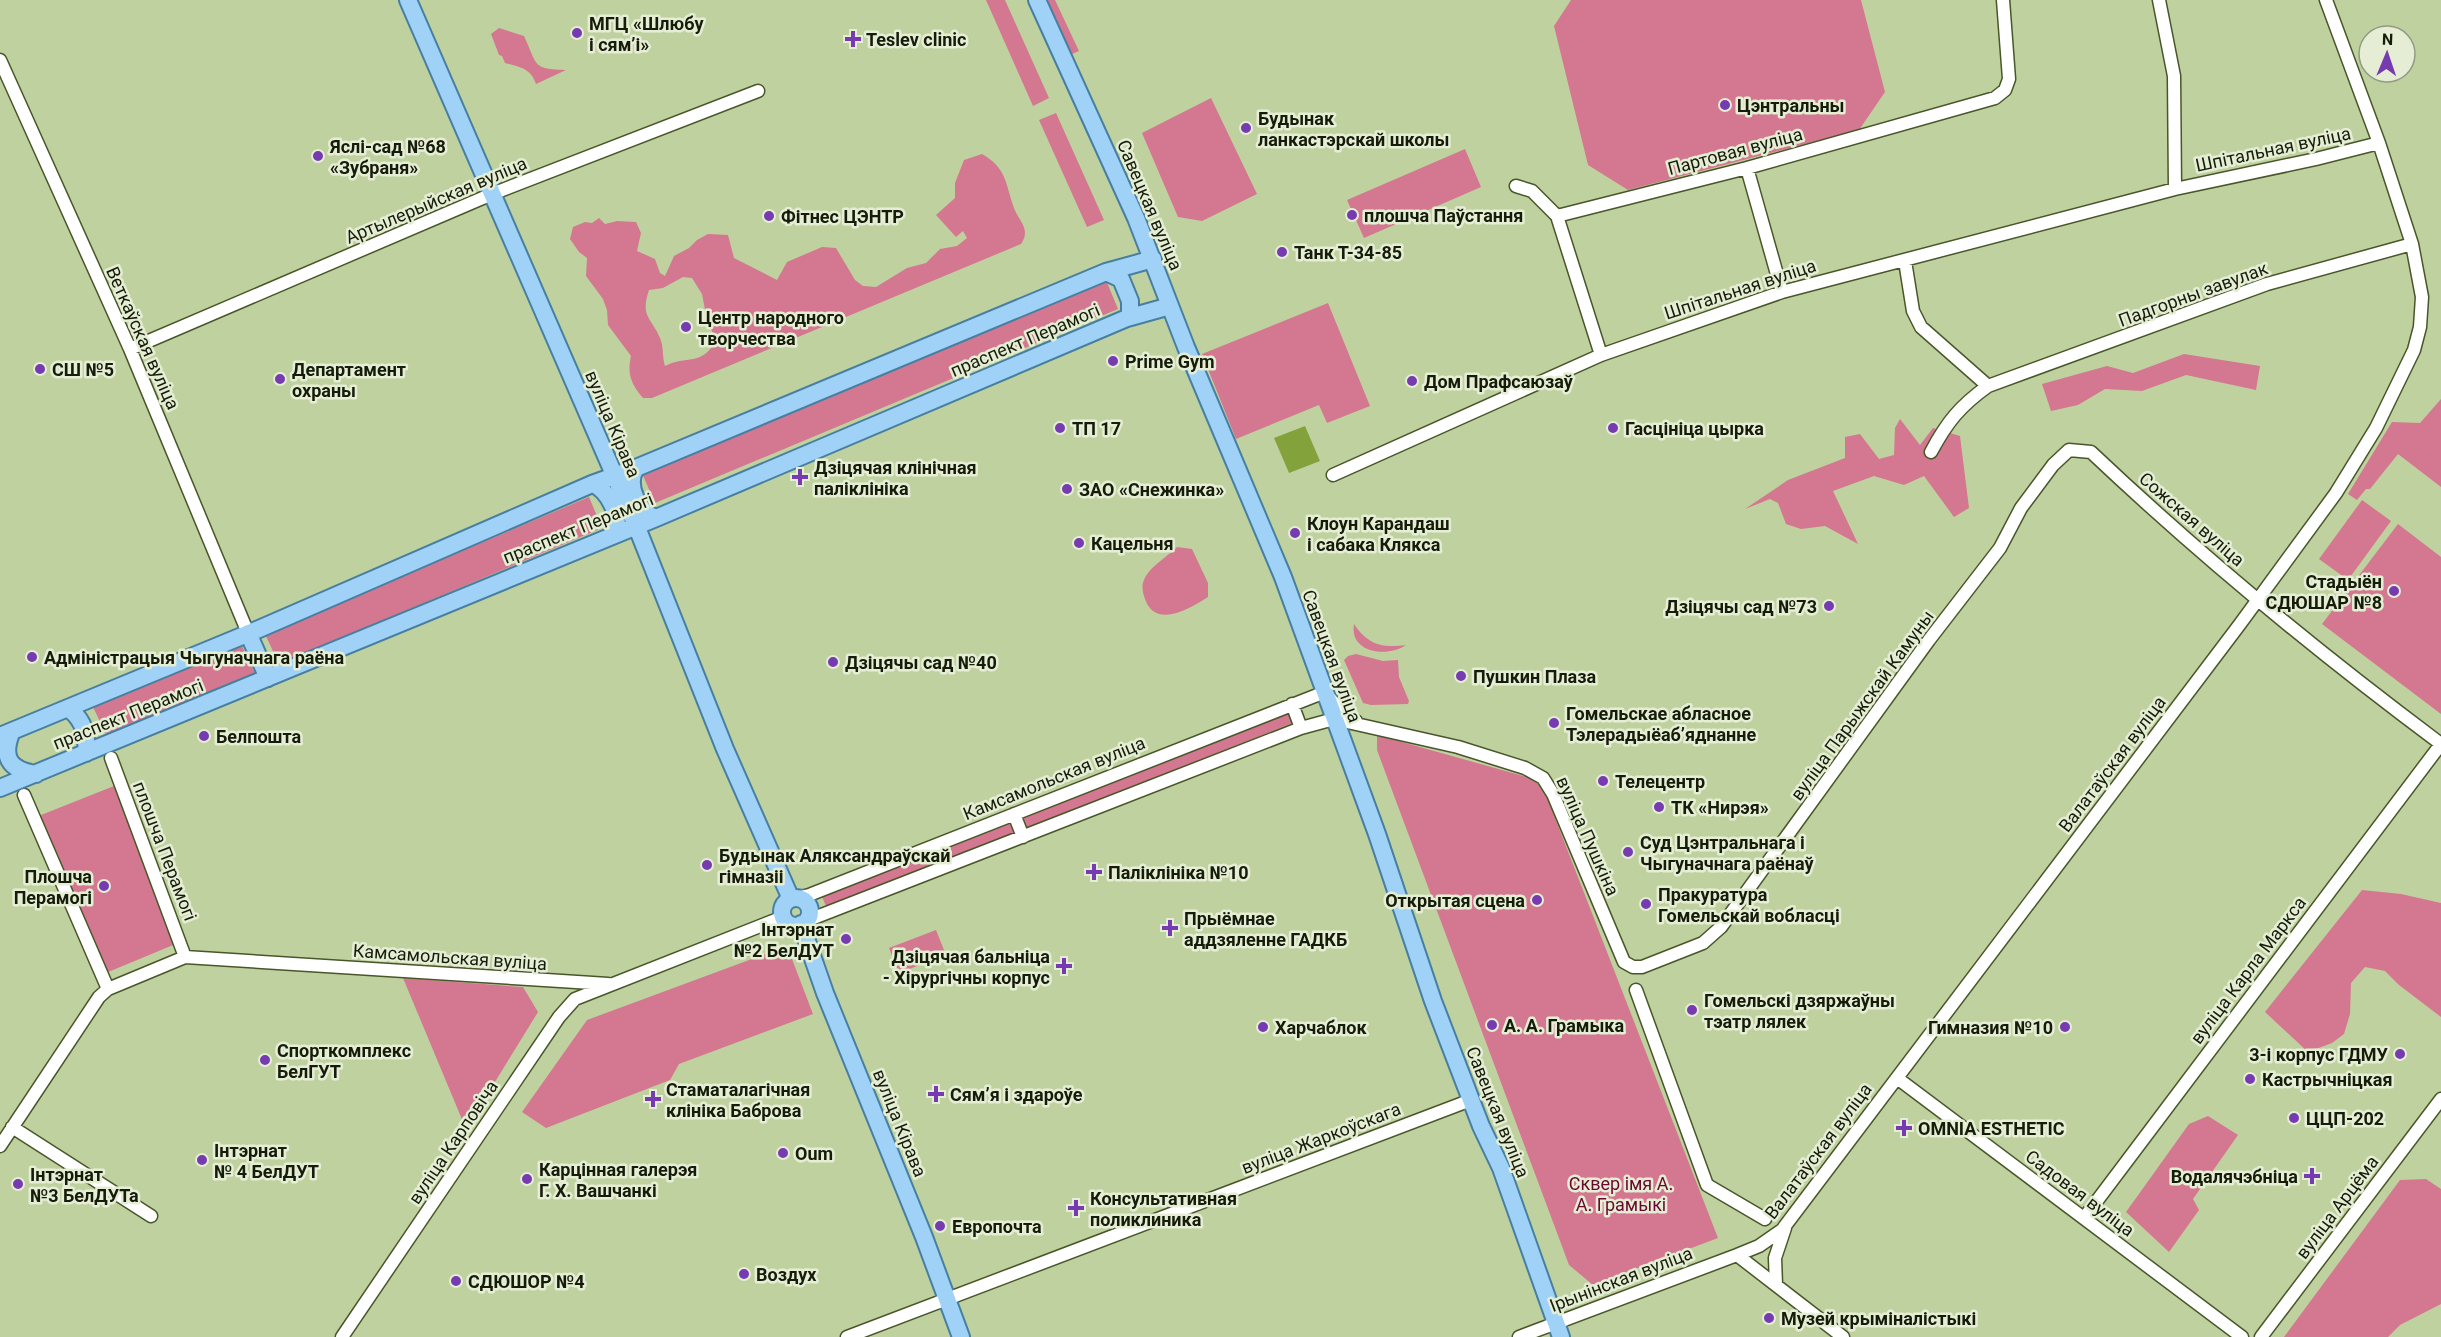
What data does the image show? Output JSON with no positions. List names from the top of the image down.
{
  "streets": {
    "main road": ["Савецкая вуліца", "праспект Перамогі", "вуліца Кірава"],
    "street": [
      "Шпітальная вуліца",
      "Партовая вуліца",
      "Артылерыйская вуліца",
      "Падгорны завулак",
      "Веткаўская вуліца",
      "Сожская вуліца",
      "вуліца Парыжскай Камуны",
      "Валатаўская вуліца",
      "Камсамольская вуліца",
      "вуліца Пушкіна",
      "плошча Перамогі",
      "вуліца Карла Маркса",
      "вуліца Жаркоўскага",
      "вуліца Карповіча",
      "Садовая вуліца",
      "вуліца Арцёма",
      "Ірынінская вуліца"
    ]
  },
  "crossings": [
    ["Шпітальная вуліца", "Валатаўская вуліца"],
    ["Артылерыйская вуліца", "Веткаўская вуліца"],
    ["Артылерыйская вуліца", "вуліца Кірава"],
    ["Савецкая вуліца", "праспект Перамогі"],
    ["Савецкая вуліца", "Камсамольская вуліца"],
    ["Савецкая вуліца", "вуліца Пушкіна"],
    ["Савецкая вуліца", "вуліца Жаркоўскага"],
    ["Савецкая вуліца", "Ірынінская вуліца"],
    ["Падгорны завулак", "Валатаўская вуліца"],
    ["Веткаўская вуліца", "праспект Перамогі"],
    ["праспект Перамогі", "вуліца Кірава"],
    ["вуліца Кірава", "Камсамольская вуліца"],
    ["вуліца Кірава", "вуліца Жаркоўскага"],
    ["Сожская вуліца", "вуліца Парыжскай Камуны"],
    ["Сожская вуліца", "Валатаўская вуліца"],
    ["Сожская вуліца", "вуліца Карла Маркса"],
    ["вуліца Парыжскай Камуны", "вуліца Пушкіна"],
    ["Валатаўская вуліца", "Садовая вуліца"],
    ["Валатаўская вуліца", "Ірынінская вуліца"],
    ["Камсамольская вуліца", "вуліца Пушкіна"],
    ["Камсамольская вуліца", "плошча Перамогі"],
    ["Камсамольская вуліца", "вуліца Карповіча"],
    ["вуліца Карла Маркса", "Садовая вуліца"]
  ],
  "parks": ["Сквер імя А. А. Грамыкі"],
  "places": {
    "other": [
      "МГЦ «Шлюбу і сямʼі»",
      "Цэнтральны",
      "Будынак ланкастэрскай школы",
      "Яслі-сад №68 «Зубраня»",
      "плошча Паўстання",
      "Фітнес ЦЭНТР",
      "Танк Т-34-85",
      "Центр народного творчества",
      "Prime Gym",
      "СШ №5",
      "Департамент охраны",
      "Дом Прафсаюзаў",
      "ТП 17",
      "Гасцініца цырка",
      "ЗАО «Снежинка»",
      "Клоун Карандаш і сабака Клякса",
      "Кацельня",
      "Стадыён СДЮШАР №8",
      "Дзіцячы сад №73",
      "Адміністрацыя Чыгуначнага раёна",
      "Дзіцячы сад №40",
      "Пушкин Плаза",
      "Гомельскае абласное Тэлерадыёабʼяднанне",
      "Белпошта",
      "Телецентр",
      "ТК «Нирэя»",
      "Суд Цэнтральнага і Чыгуначнага раёнаў",
      "Будынак Аляксандраўскай гімназіі",
      "Плошча Перамогі",
      "Открытая сцена",
      "Пракуратура Гомельскай вобласці",
      "Інтэрнат №2 БелДУТ",
      "Гомельскі дзяржаўны тэатр лялек",
      "А. А. Грамыка",
      "Харчаблок",
      "Гимназия №10",
      "3-і корпус ГДМУ",
      "Спорткомплекс БелГУТ",
      "Кастрычніцкая",
      "ЦЦП-202",
      "Oum",
      "Інтэрнат № 4 БелДУТ",
      "Карцінная галерэя Г. Х. Вашчанкі",
      "Інтэрнат №3 БелДУТа",
      "Европочта",
      "Воздух",
      "СДЮШОР №4",
      "Музей крыміналістыкі"
    ],
    "health": [
      "Teslev clinic",
      "Дзіцячая клінічная паліклініка",
      "Паліклініка №10",
      "Прыёмнае аддзяленне ГАДКБ",
      "Дзіцячая бальніца - Хірургічны корпус",
      "Сямʼя і здароўе",
      "Стаматалагічная клініка Баброва",
      "OMNIA ESTHETIC",
      "Водалячэбніца",
      "Консультативная поликлиника"
    ]
  },
  "north": "top"
}
